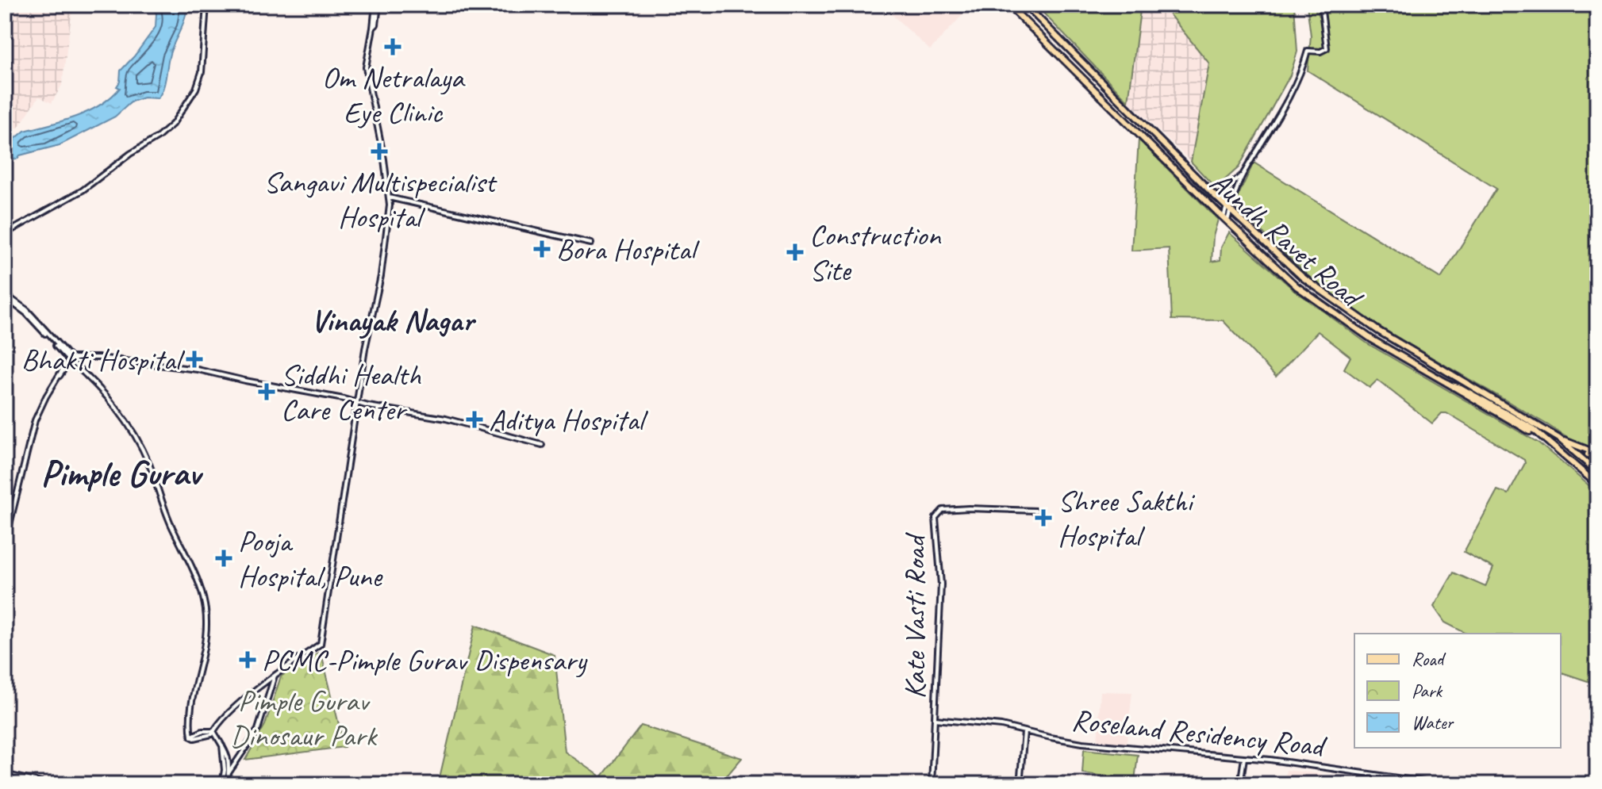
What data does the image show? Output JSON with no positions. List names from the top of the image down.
{
  "streets": {
    "main road": ["Aundh Ravet Road"],
    "street": ["Kate Vasti Road", "Roseland Residency Road"]
  },
  "crossings": [
    ["Kate Vasti Road", "Roseland Residency Road"]
  ],
  "districts": ["Vinayak Nagar", "Pimple Gurav"],
  "parks": ["Pimple Gurav Dinosaur Park"],
  "places": {
    "health": [
      "Om Netralaya Eye Clinic",
      "Sangavi Multispecialist Hospital",
      "Bora Hospital",
      "Construction Site",
      "Bhakti Hospital",
      "Siddhi Health Care Center",
      "Aditya Hospital",
      "Shree Sakthi Hospital",
      "Pooja Hospital, Pune",
      "PCMC-Pimple Gurav Dispensary"
    ]
  },
  "legend": ["Road", "Park", "Water"]
}
